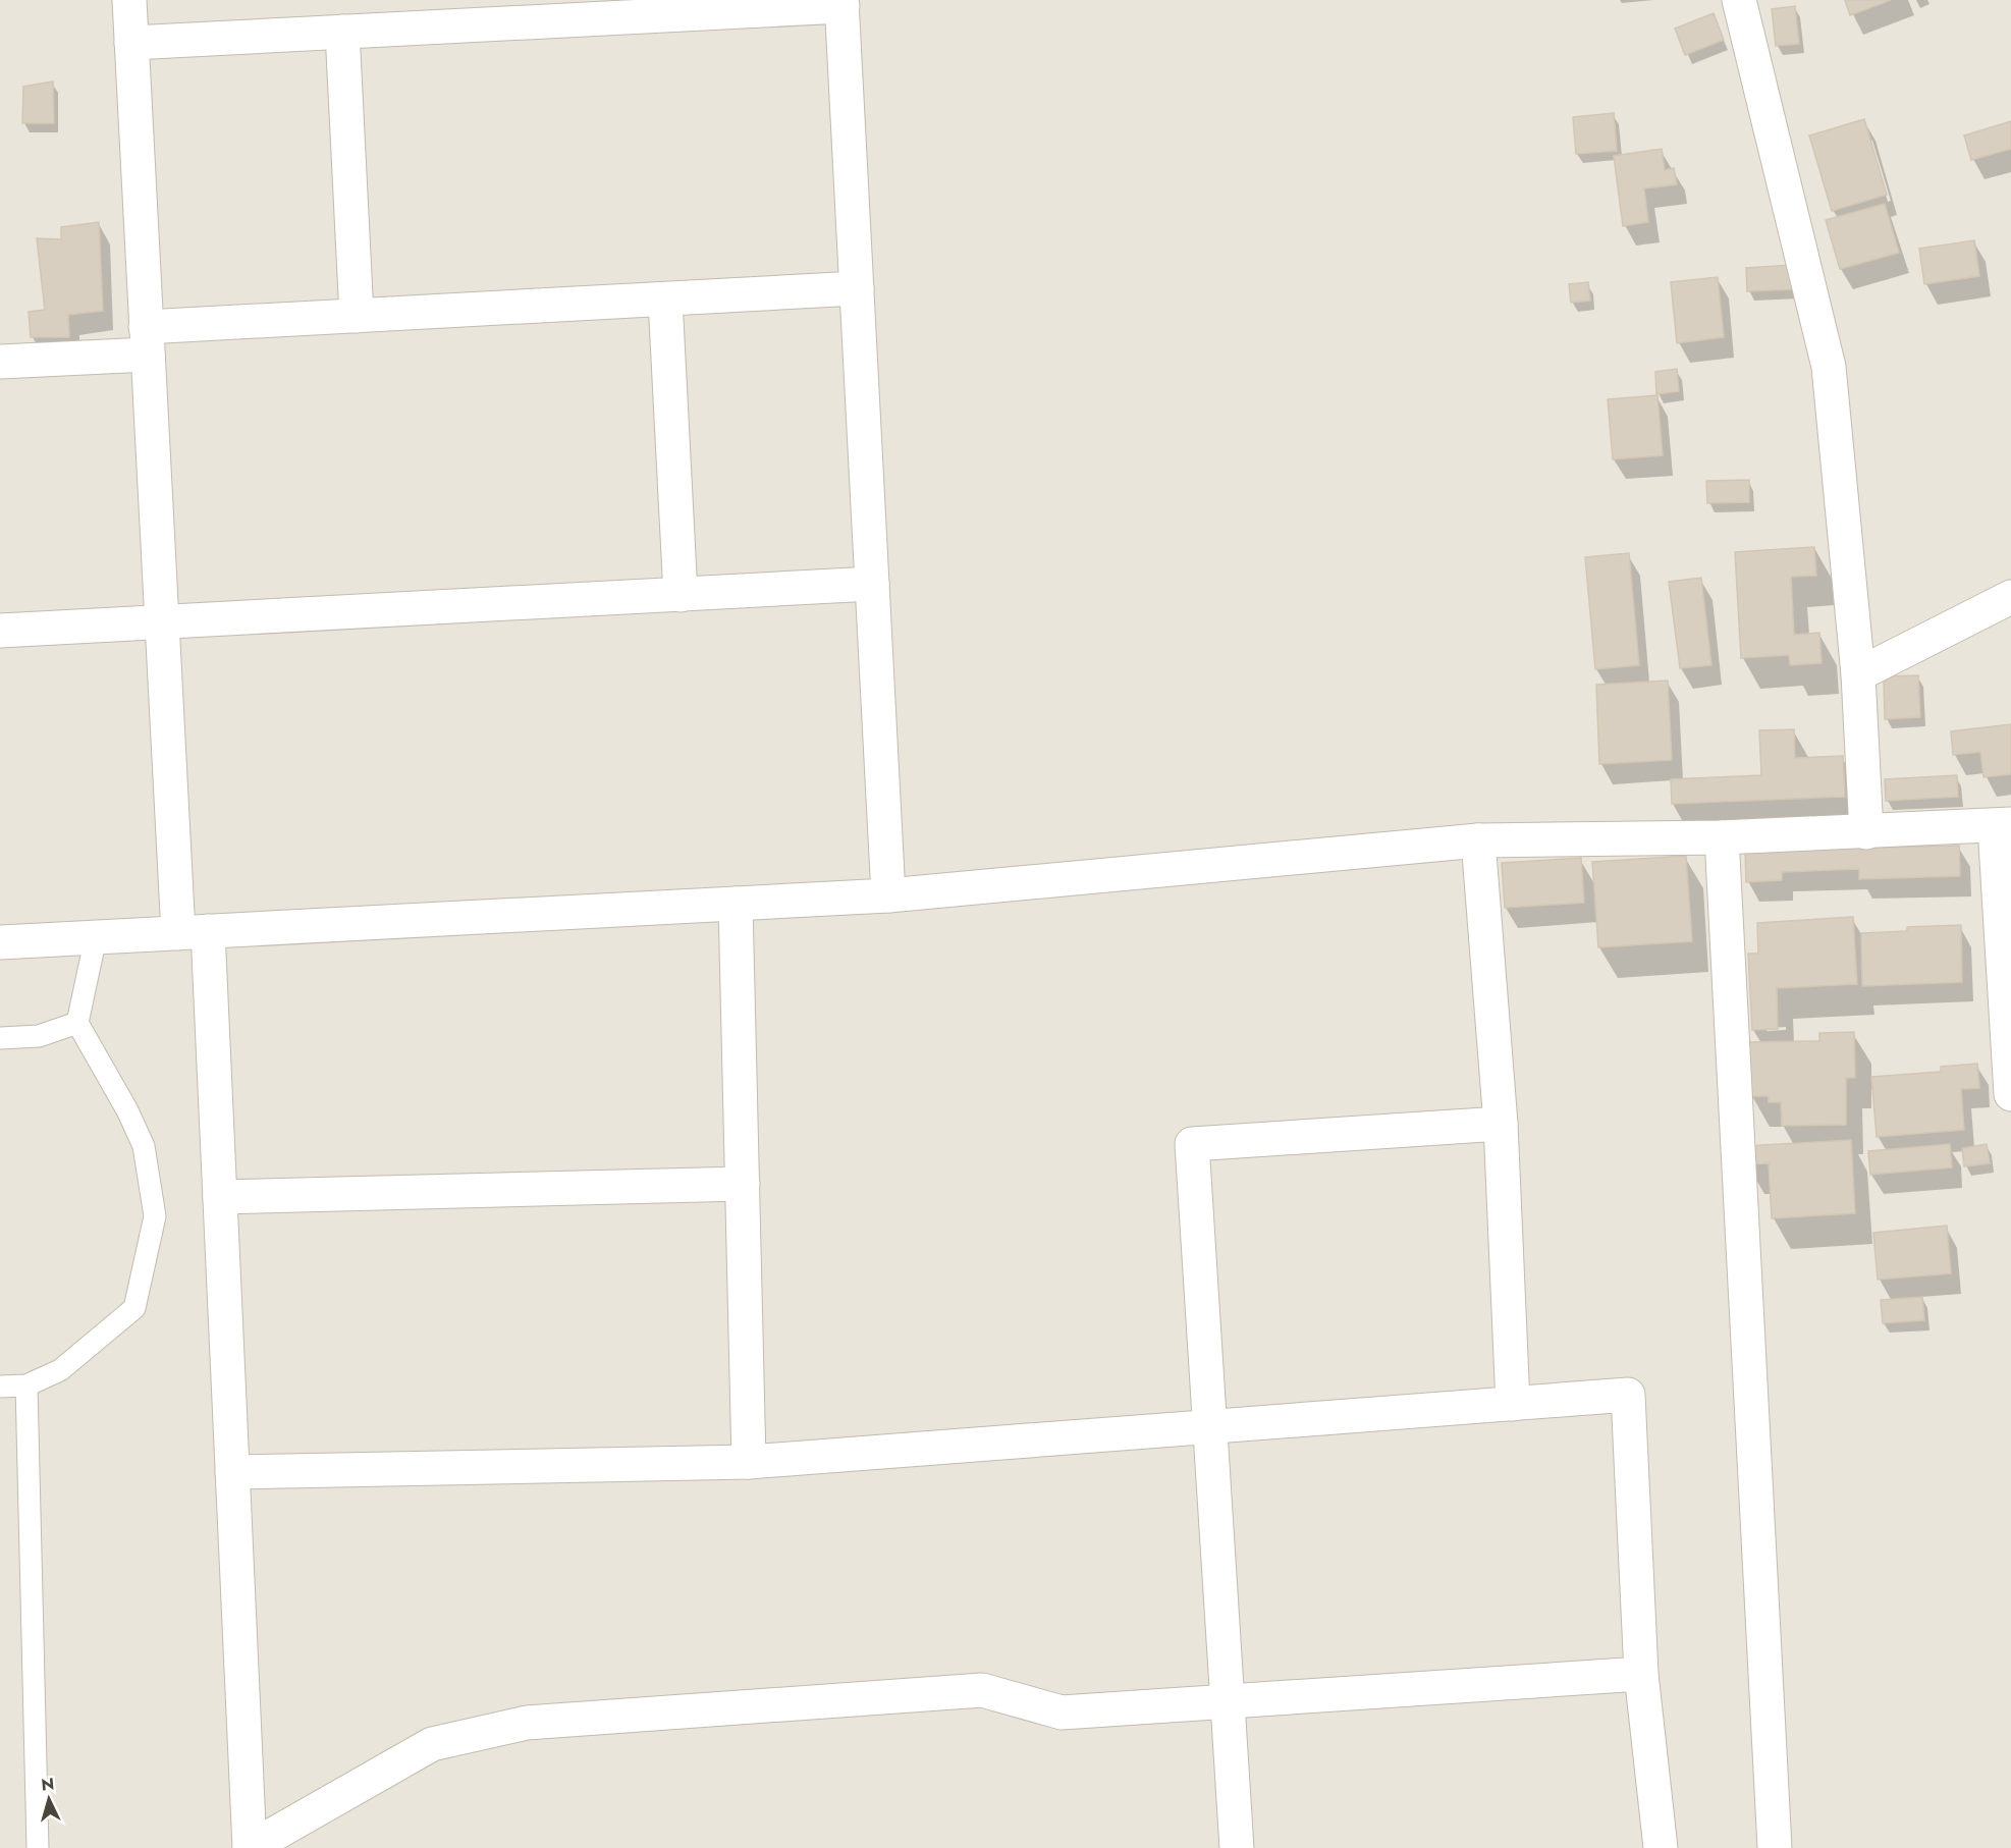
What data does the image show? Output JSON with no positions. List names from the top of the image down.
{
  "north": "top"
}
